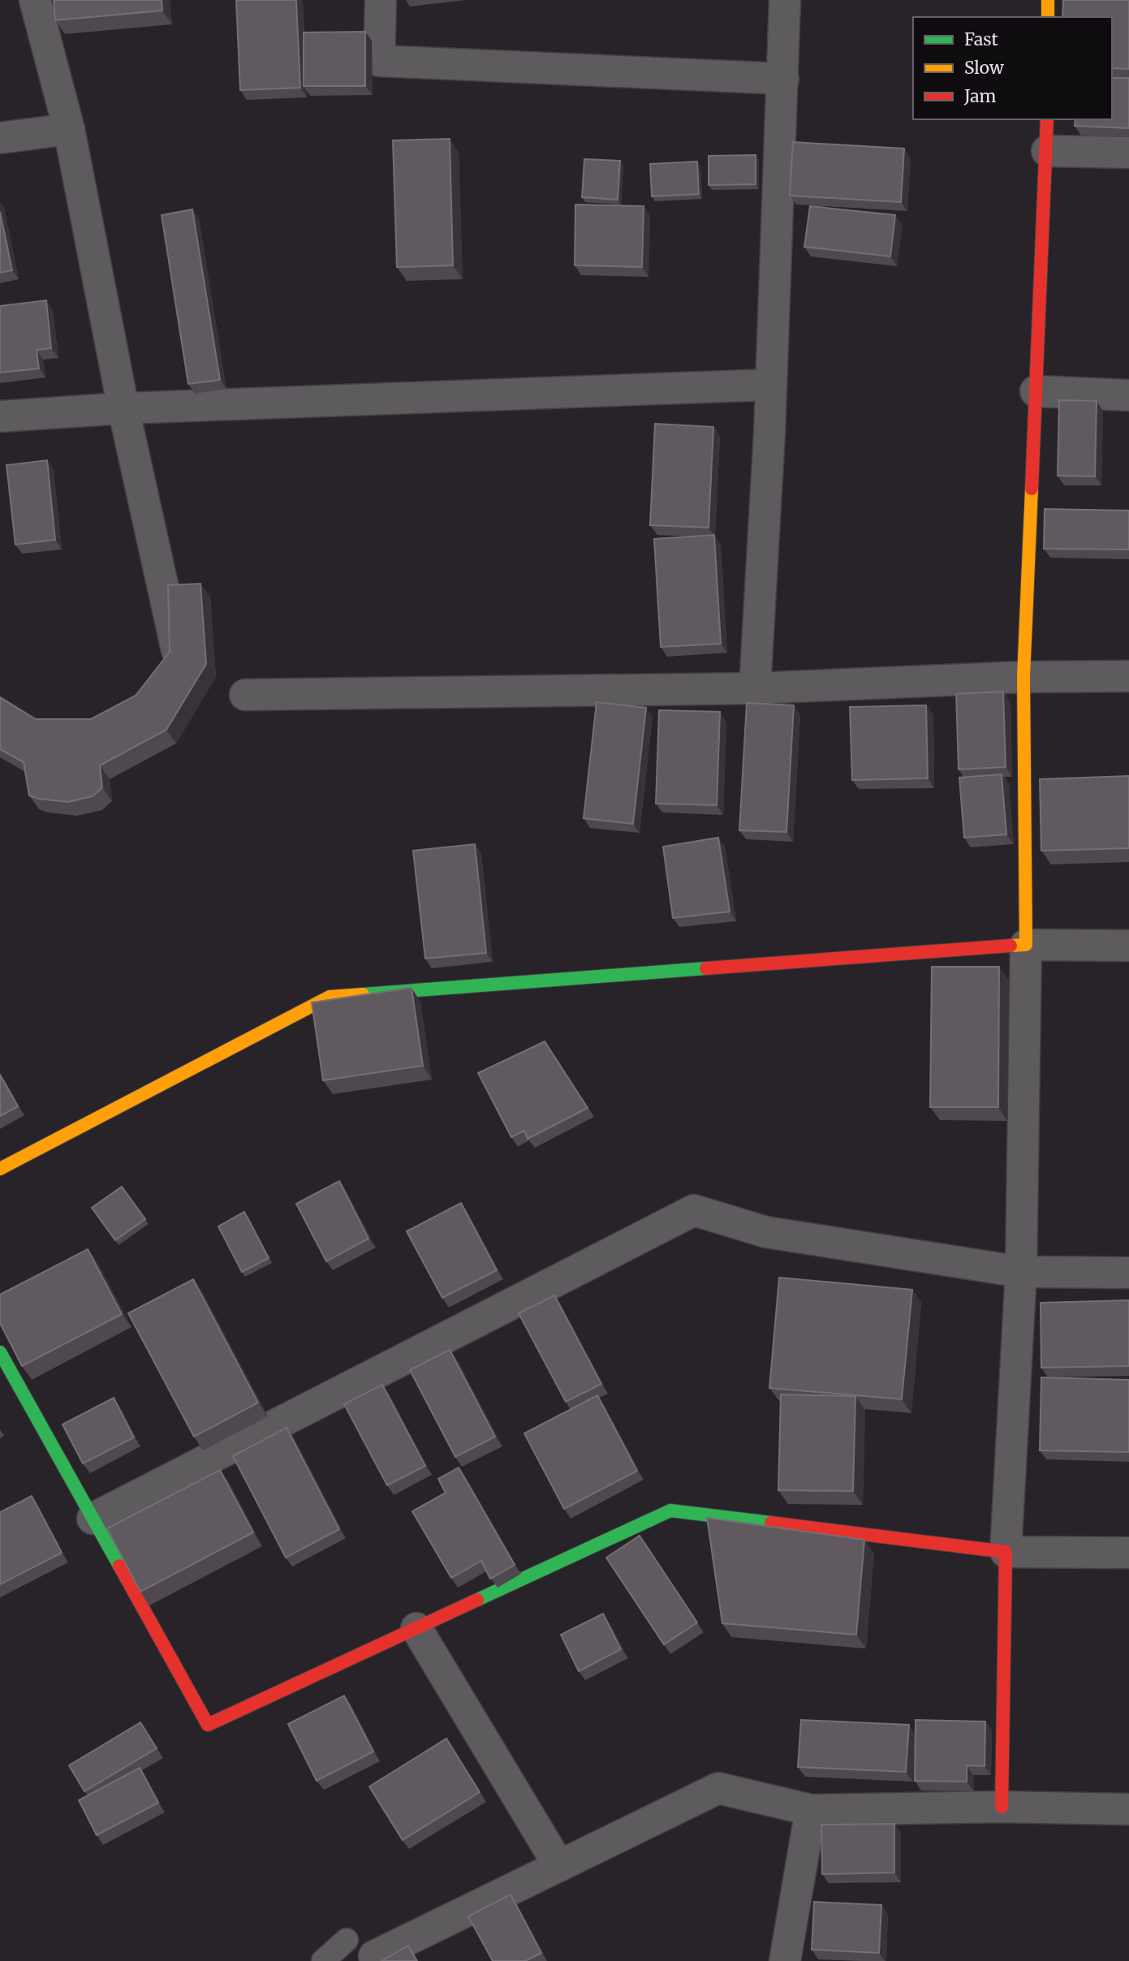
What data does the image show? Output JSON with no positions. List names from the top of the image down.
{
  "legend": ["Fast", "Slow", "Jam"]
}
